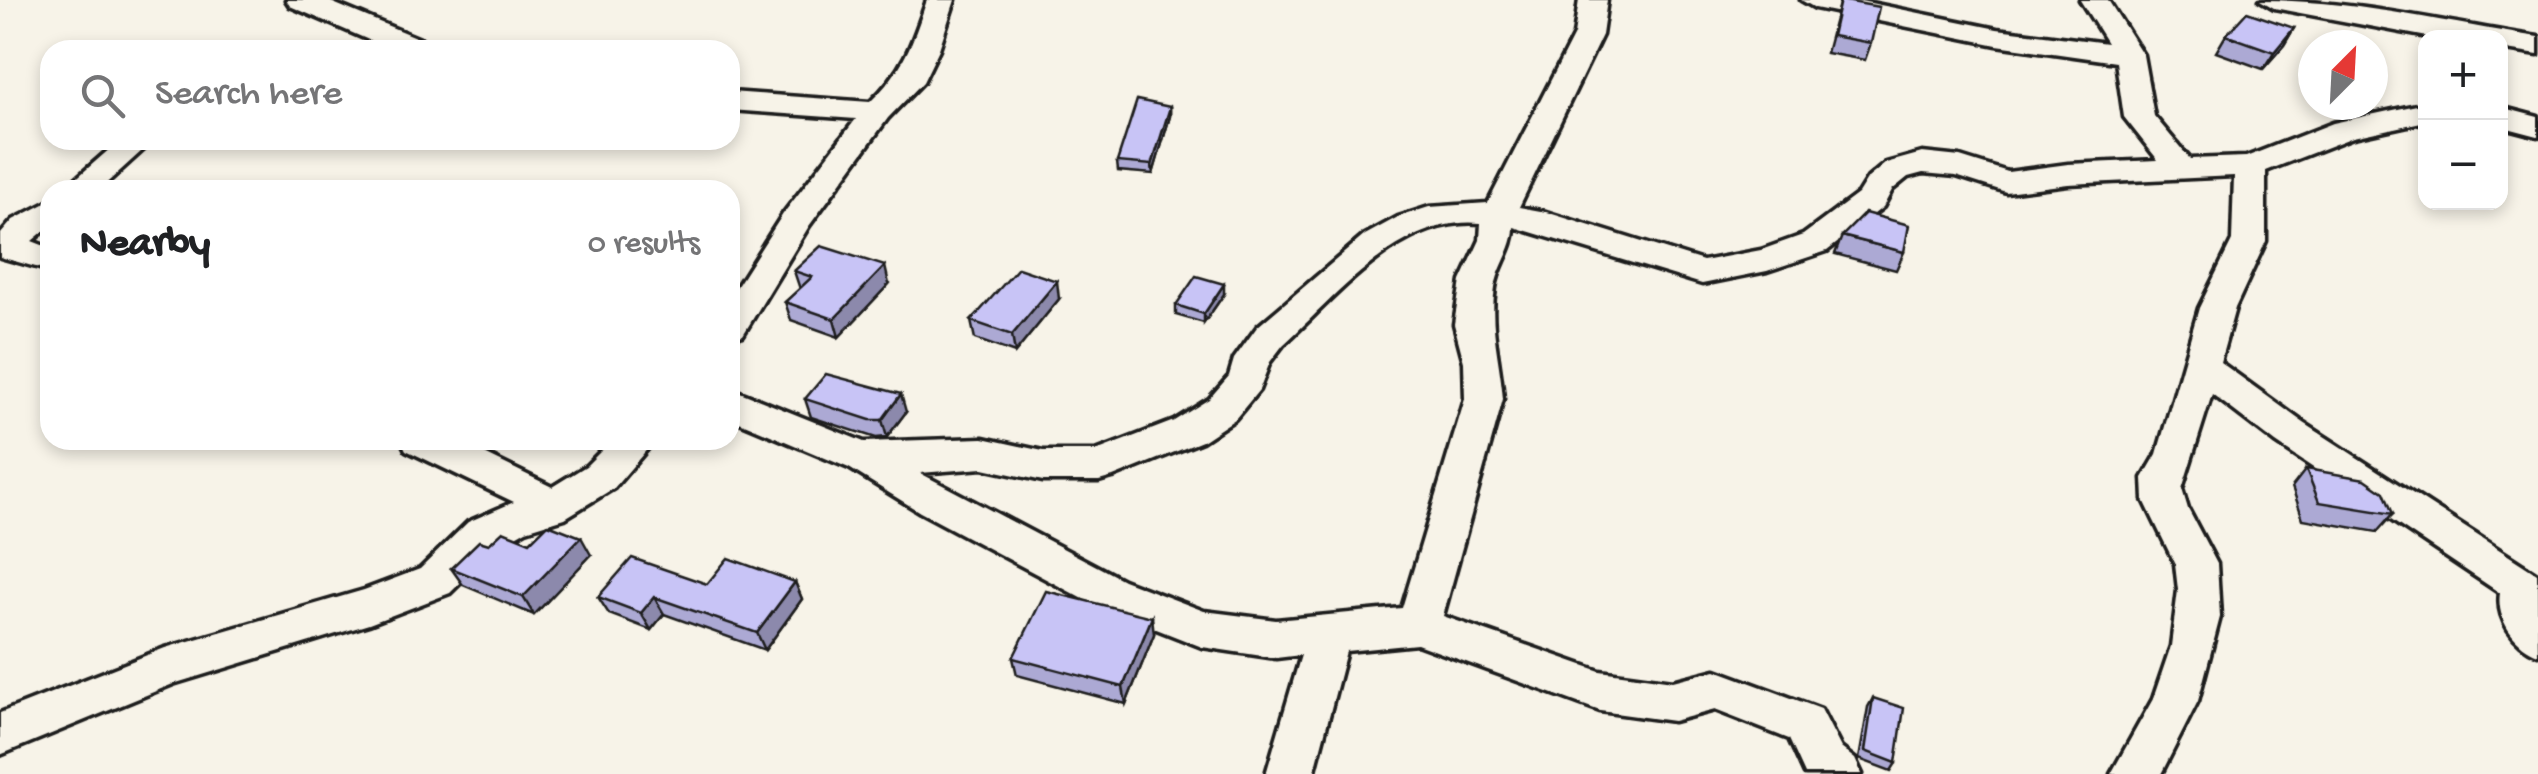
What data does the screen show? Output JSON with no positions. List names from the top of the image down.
{
  "north": "top right",
  "page": {
    "map_buttons": ["+", "−"],
    "search": "Search here",
    "heading": ["Nearby", "0 results"]
  }
}
